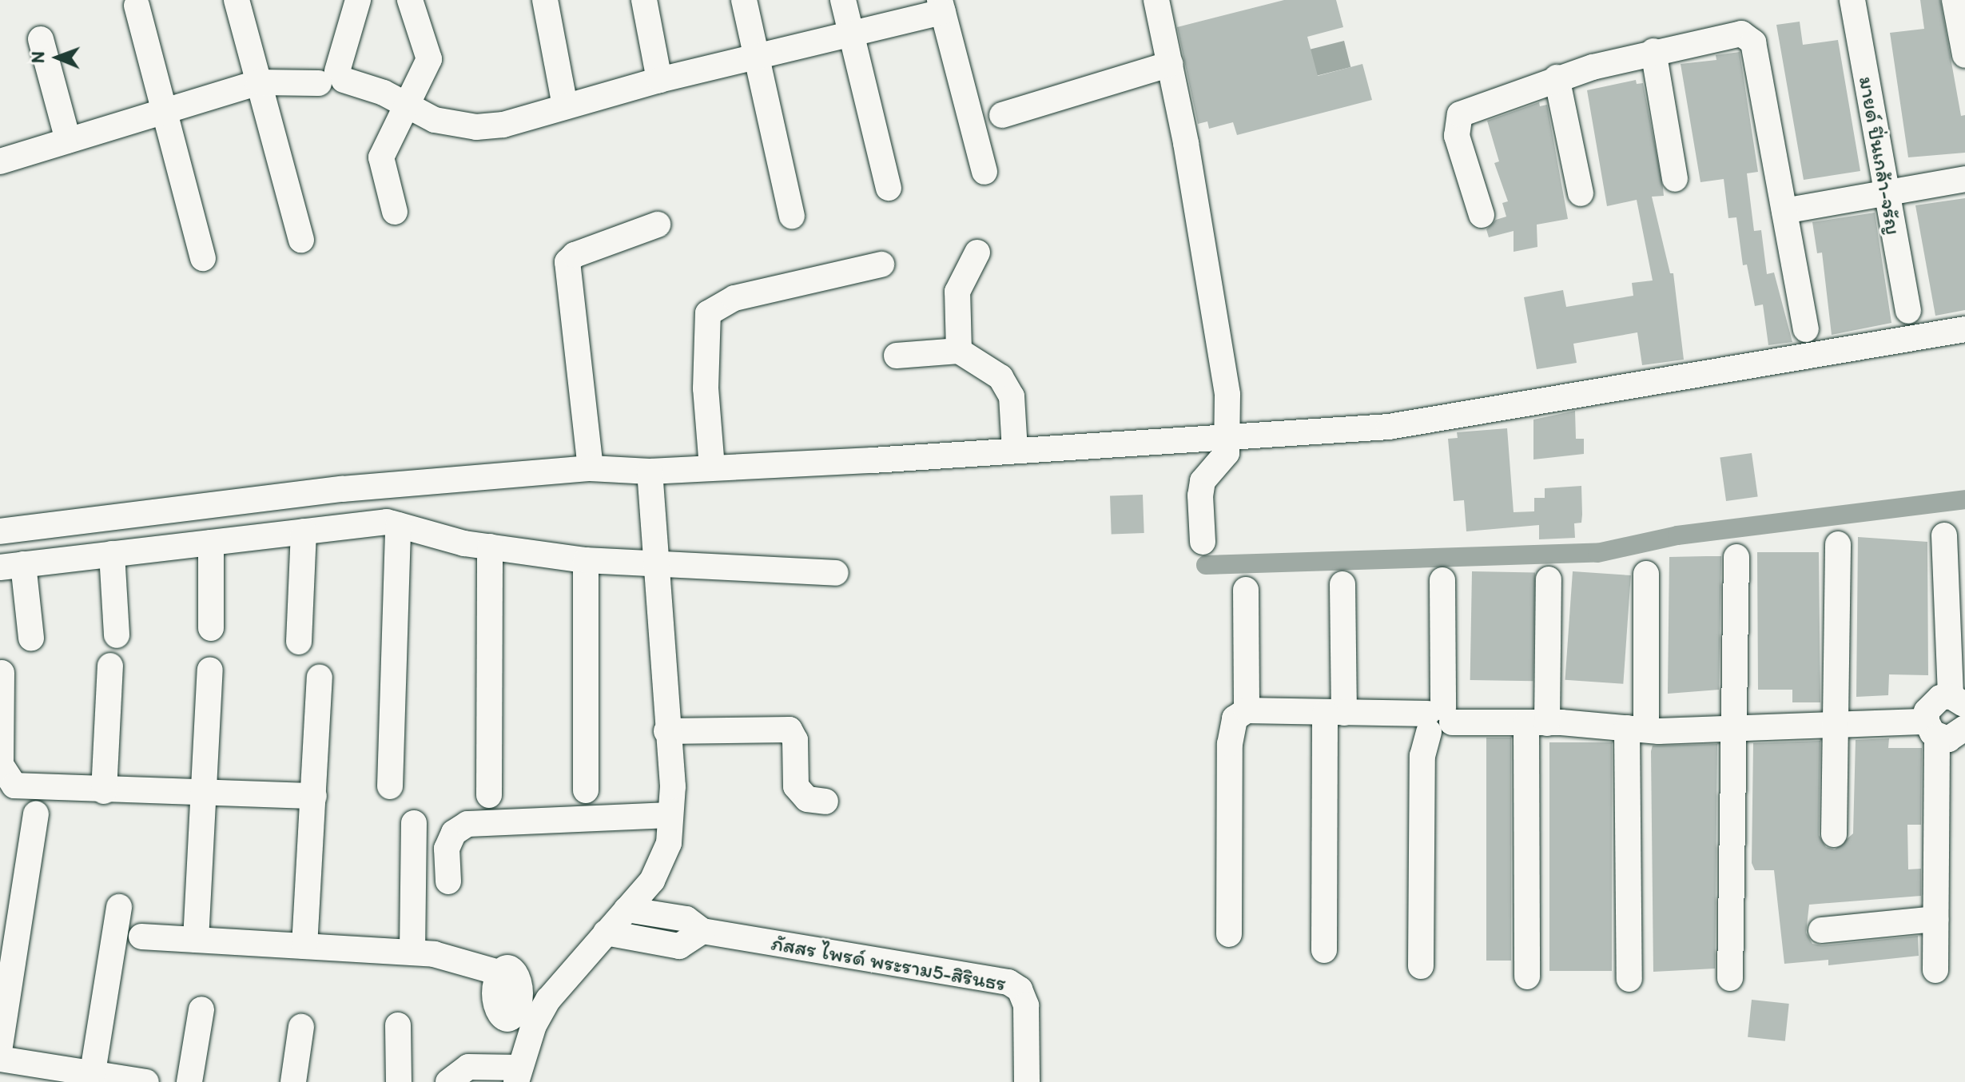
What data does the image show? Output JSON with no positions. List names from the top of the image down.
{
  "streets": {
    "street": ["มายด์ ปิ่นเกล้า-จรัญ", "ภัสสร ไพรด์ พระราม5-สิรินธร"]
  },
  "north": "left"
}
